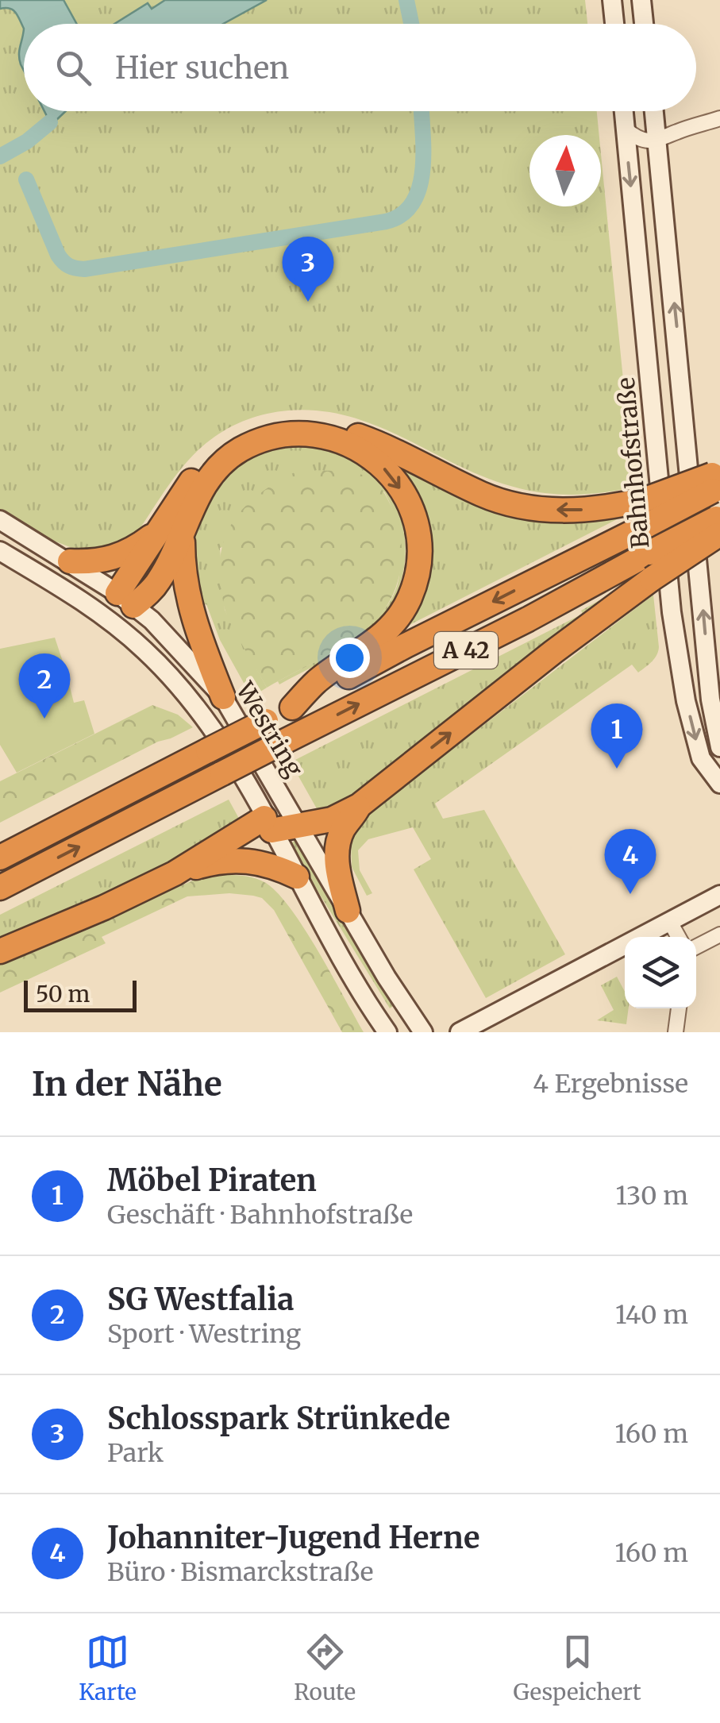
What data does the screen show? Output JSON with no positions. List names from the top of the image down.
{
  "streets": {
    "highway": ["A 42"],
    "street": ["Bahnhofstraße", "Westring"]
  },
  "scale_bar": "50 m",
  "north": "top",
  "page": {
    "search": "Hier suchen",
    "pins": [
      "3",
      "2",
      "1",
      "4"
    ],
    "scale": "50 m",
    "heading": ["In der Nähe", "4 Ergebnisse"],
    "list": [
      {
        "mark": "1",
        "name": "Möbel Piraten",
        "note": "Geschäft · Bahnhofstraße",
        "value": "130 m"
      },
      {
        "mark": "2",
        "name": "SG Westfalia",
        "note": "Sport · Westring",
        "value": "140 m"
      },
      {
        "mark": "3",
        "name": "Schlosspark Strünkede",
        "note": "Park",
        "value": "160 m"
      },
      {
        "mark": "4",
        "name": "Johanniter-Jugend Herne",
        "note": "Büro · Bismarckstraße",
        "value": "160 m"
      }
    ],
    "nav": ["Karte", "Route", "Gespeichert"]
  }
}
